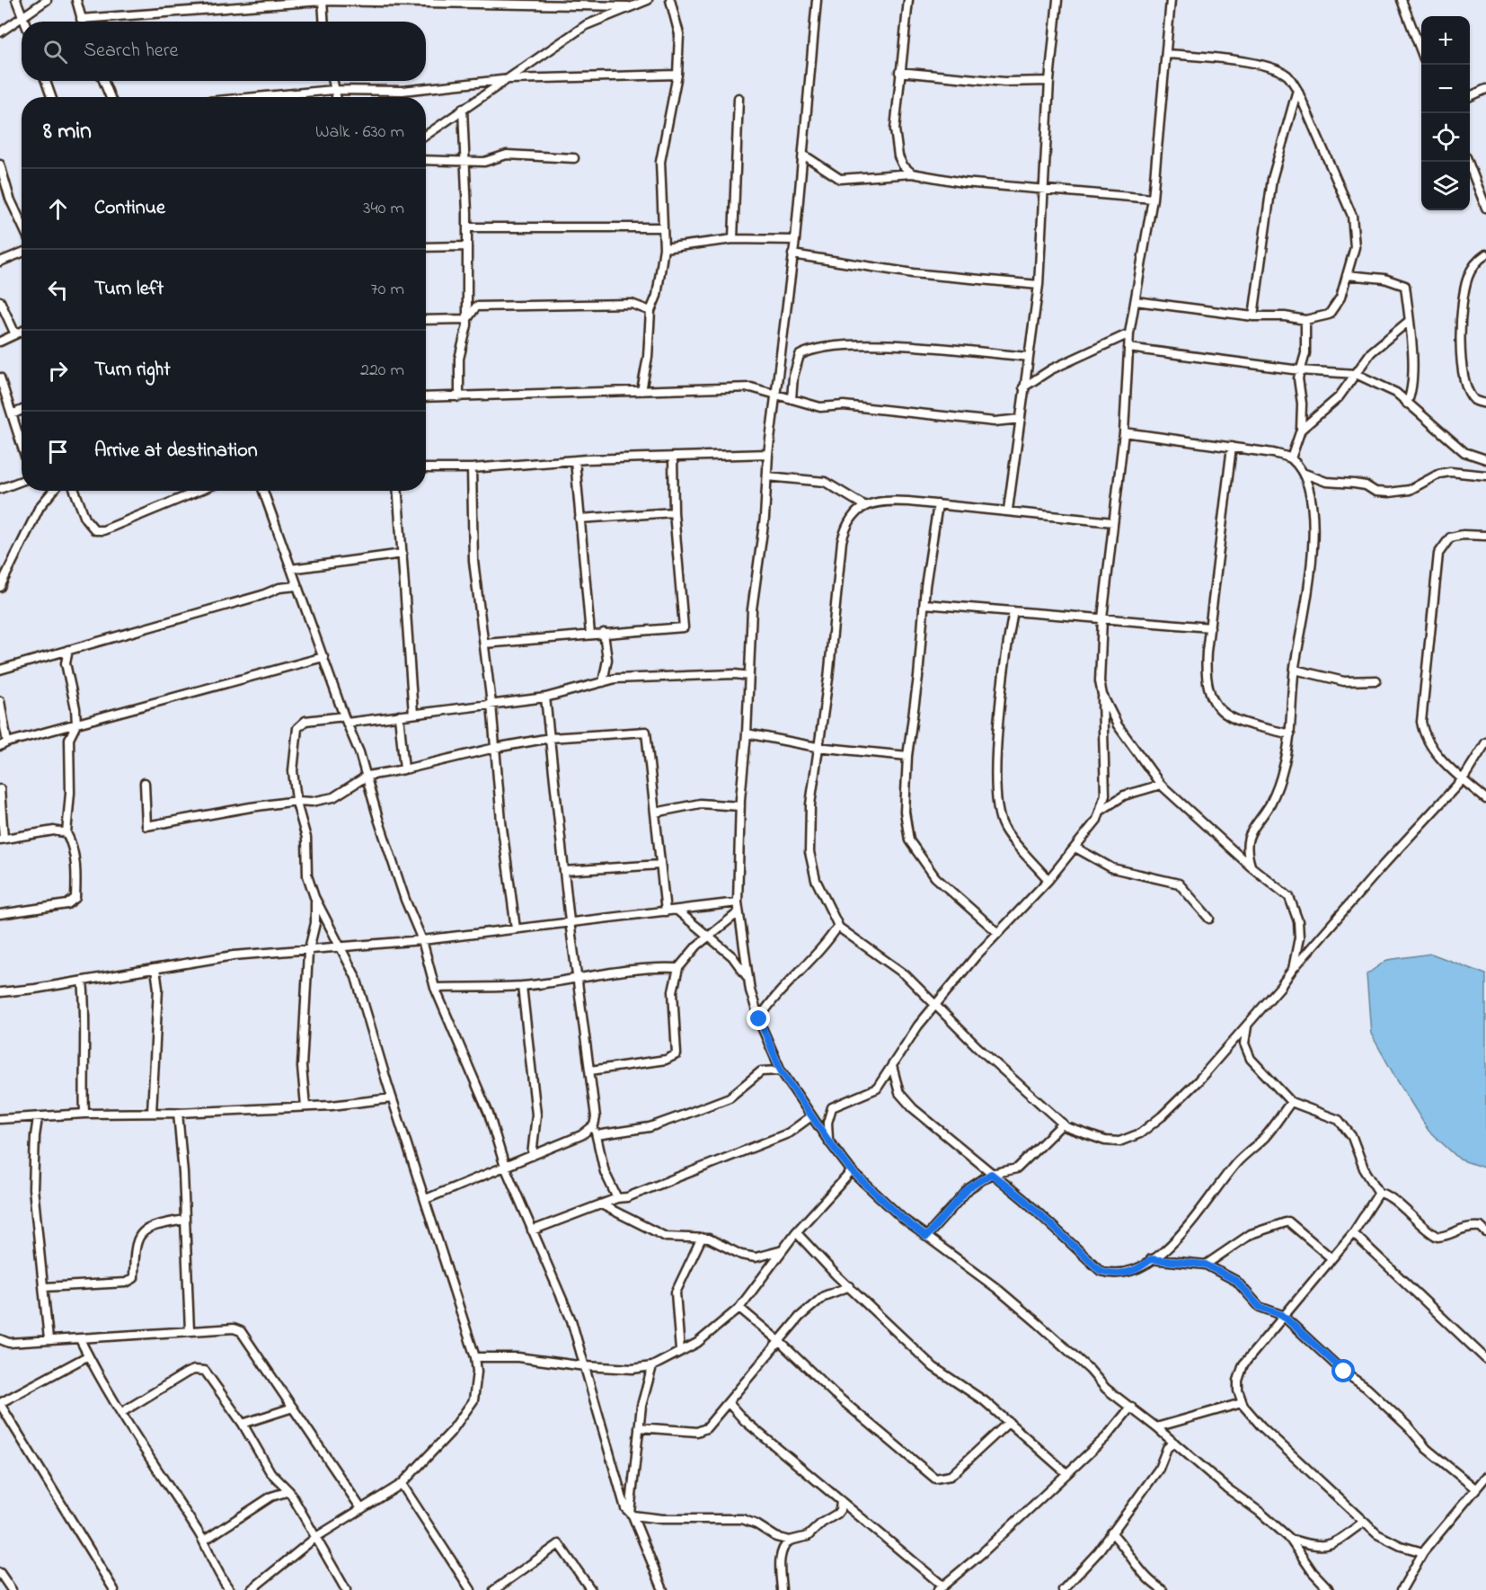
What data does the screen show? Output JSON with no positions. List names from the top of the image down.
{
  "page": {
    "map_buttons": ["+", "−"],
    "search": "Search here",
    "heading": ["8 min", "Walk · 630 m"],
    "list": [
      ["Continue", "340 m"],
      ["Turn left", "70 m"],
      ["Turn right", "220 m"],
      "Arrive at destination"
    ]
  }
}
